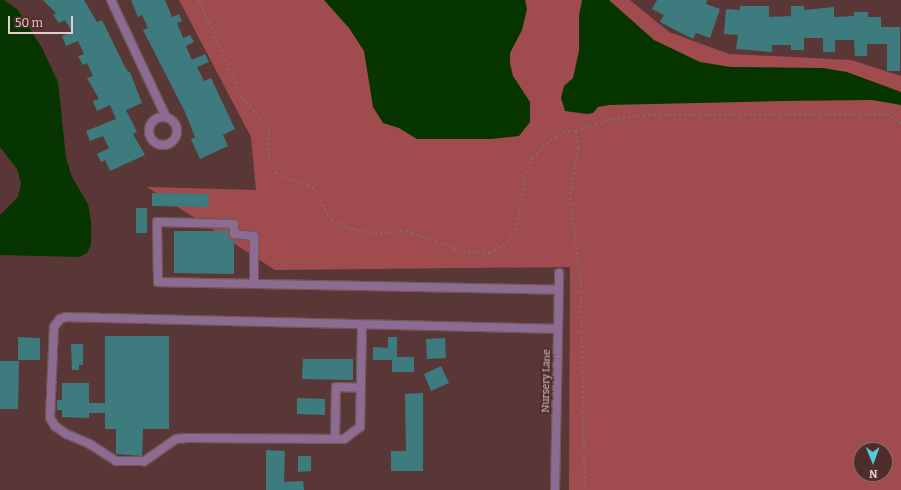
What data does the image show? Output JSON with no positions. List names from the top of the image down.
{
  "streets": {
    "street": ["Nursery Lane"]
  },
  "scale_bar": "50 m",
  "north": "bottom"
}
